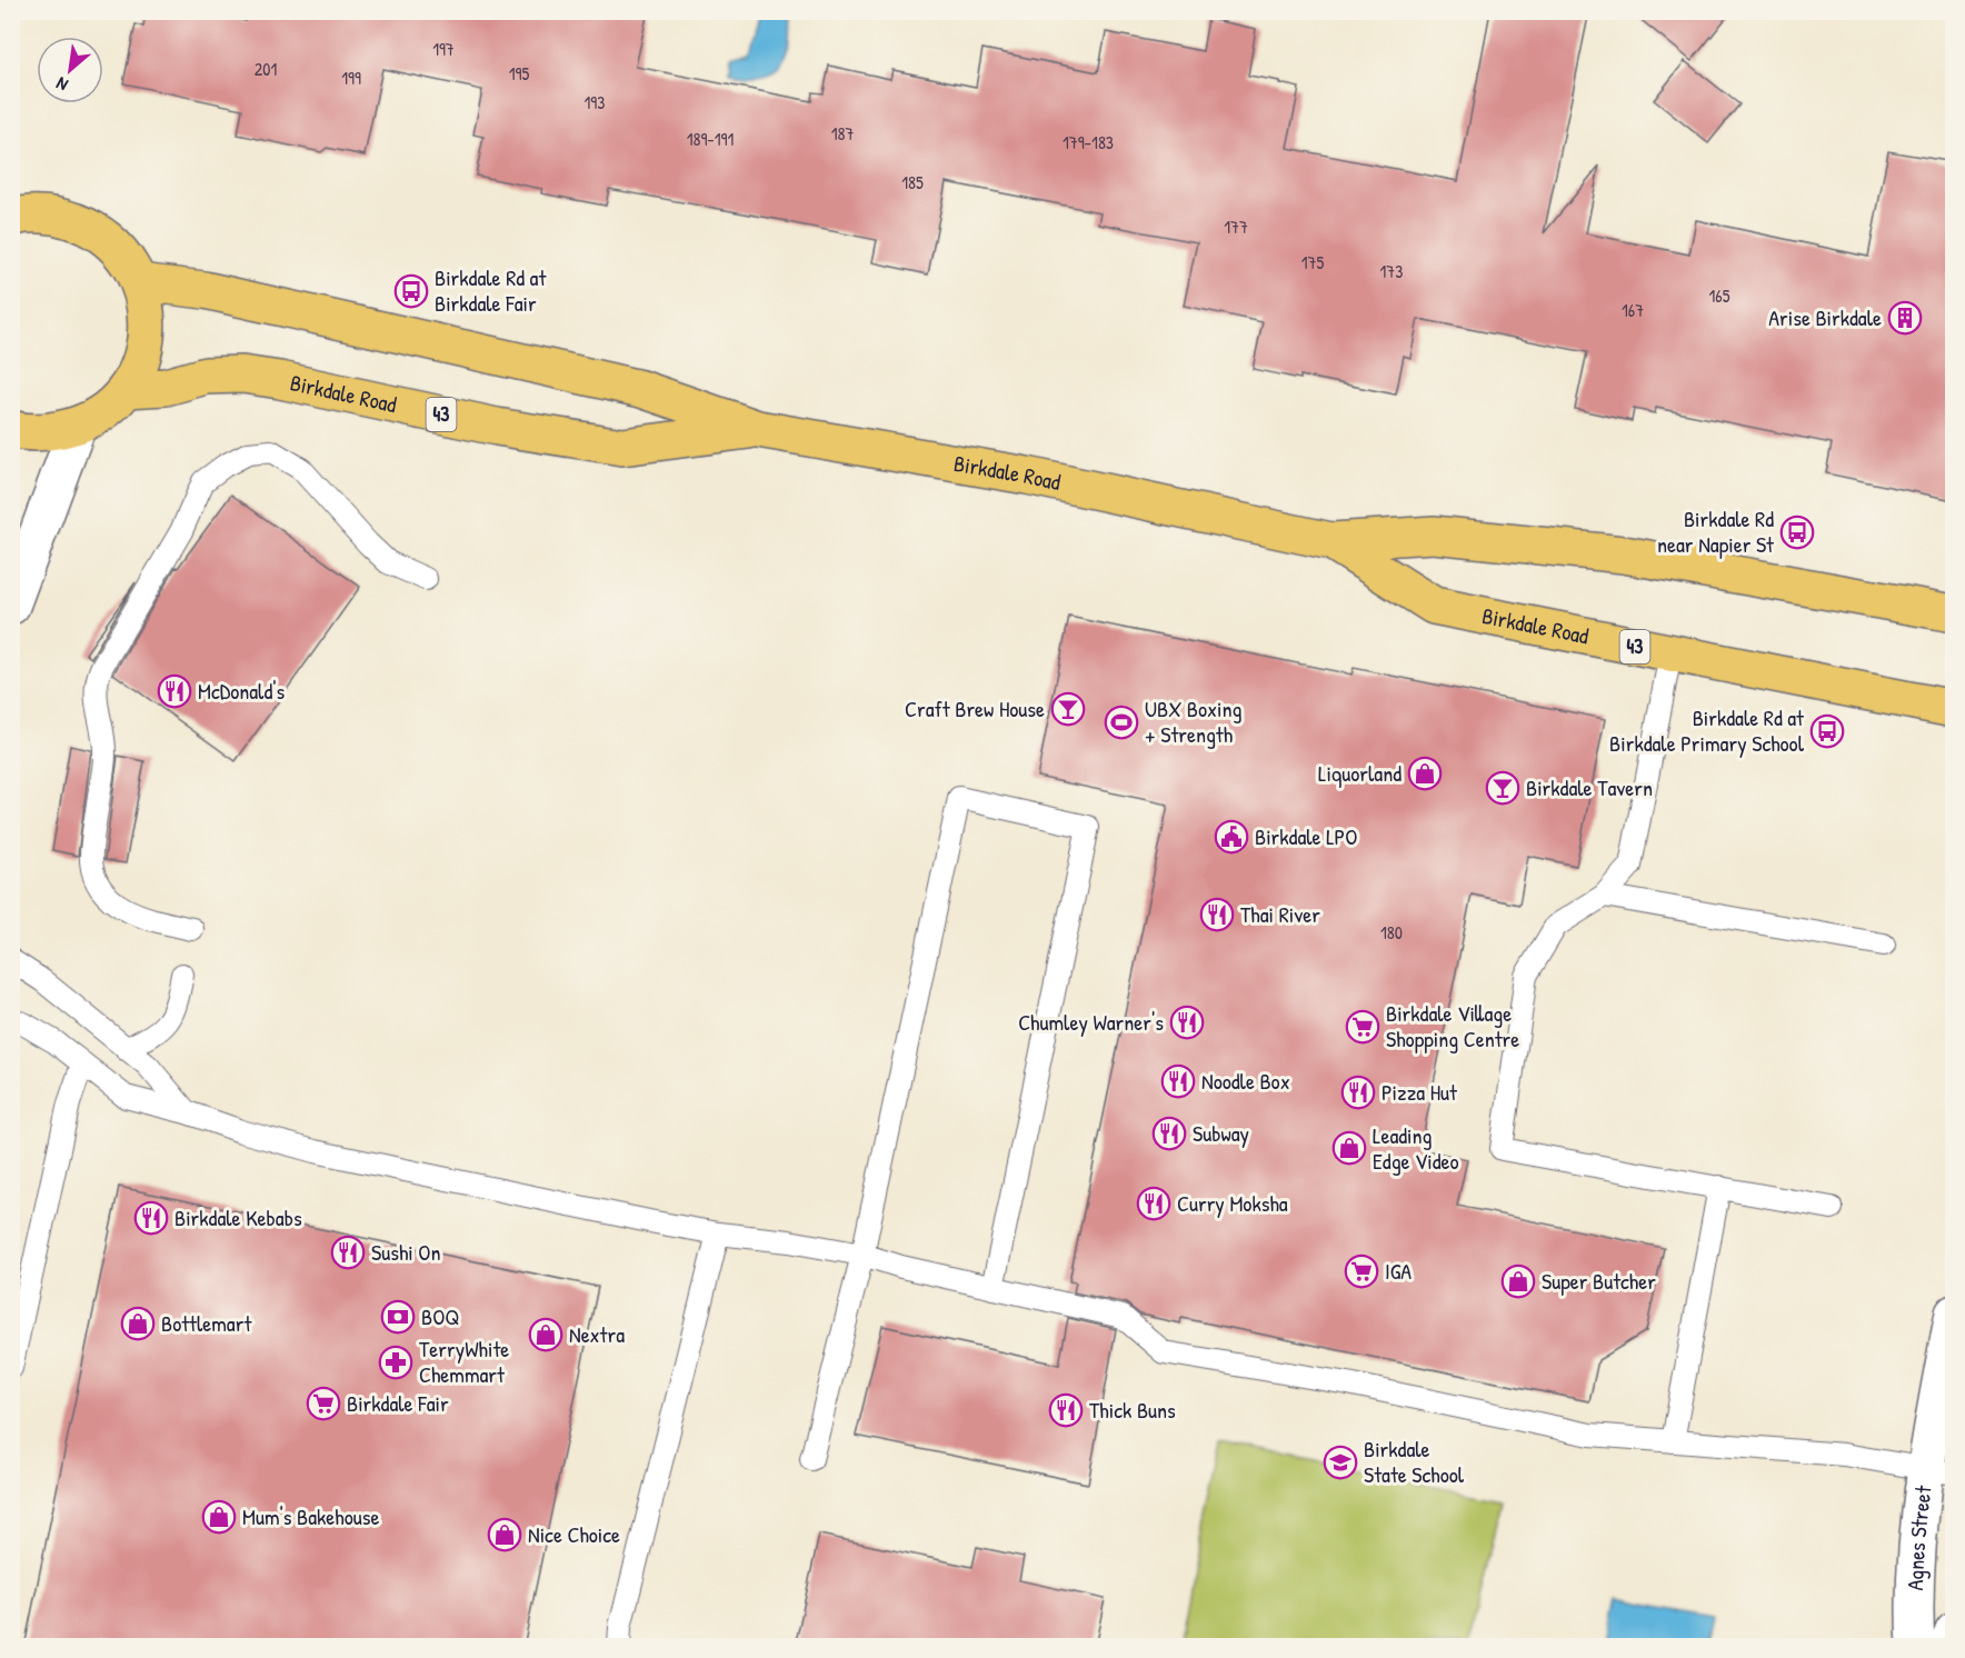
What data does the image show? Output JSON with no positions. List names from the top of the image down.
{
  "streets": {
    "main road": ["Birkdale Road", "43"],
    "street": ["Agnes Street"]
  },
  "places": {
    "bus stop": ["Birkdale Rd at Birkdale Fair", "Birkdale Rd near Napier St", "Birkdale Rd at Birkdale Primary School"],
    "building": ["Arise Birkdale"],
    "restaurant": [
      "McDonald's",
      "Thai River",
      "Chumley Warner's",
      "Noodle Box",
      "Pizza Hut",
      "Subway",
      "Curry Moksha",
      "Birkdale Kebabs",
      "Sushi On",
      "Thick Buns"
    ],
    "bar": ["Craft Brew House", "Birkdale Tavern"],
    "sports": ["UBX Boxing + Strength"],
    "shop": [
      "Liquorland",
      "Leading Edge Video",
      "Super Butcher",
      "Bottlemart",
      "Nextra",
      "Mum's Bakehouse",
      "Nice Choice"
    ],
    "public building": ["Birkdale LPO"],
    "supermarket": ["Birkdale Village Shopping Centre", "IGA", "Birkdale Fair"],
    "bank": ["BOQ"],
    "pharmacy": ["TerryWhite Chemmart"],
    "school or university": ["Birkdale State School"]
  },
  "house_numbers": [
    "197",
    "201",
    "195",
    "199",
    "193",
    "187",
    "189-191",
    "179-183",
    "185",
    "177",
    "175",
    "173",
    "165",
    "167",
    "180"
  ],
  "north": "bottom left"
}
